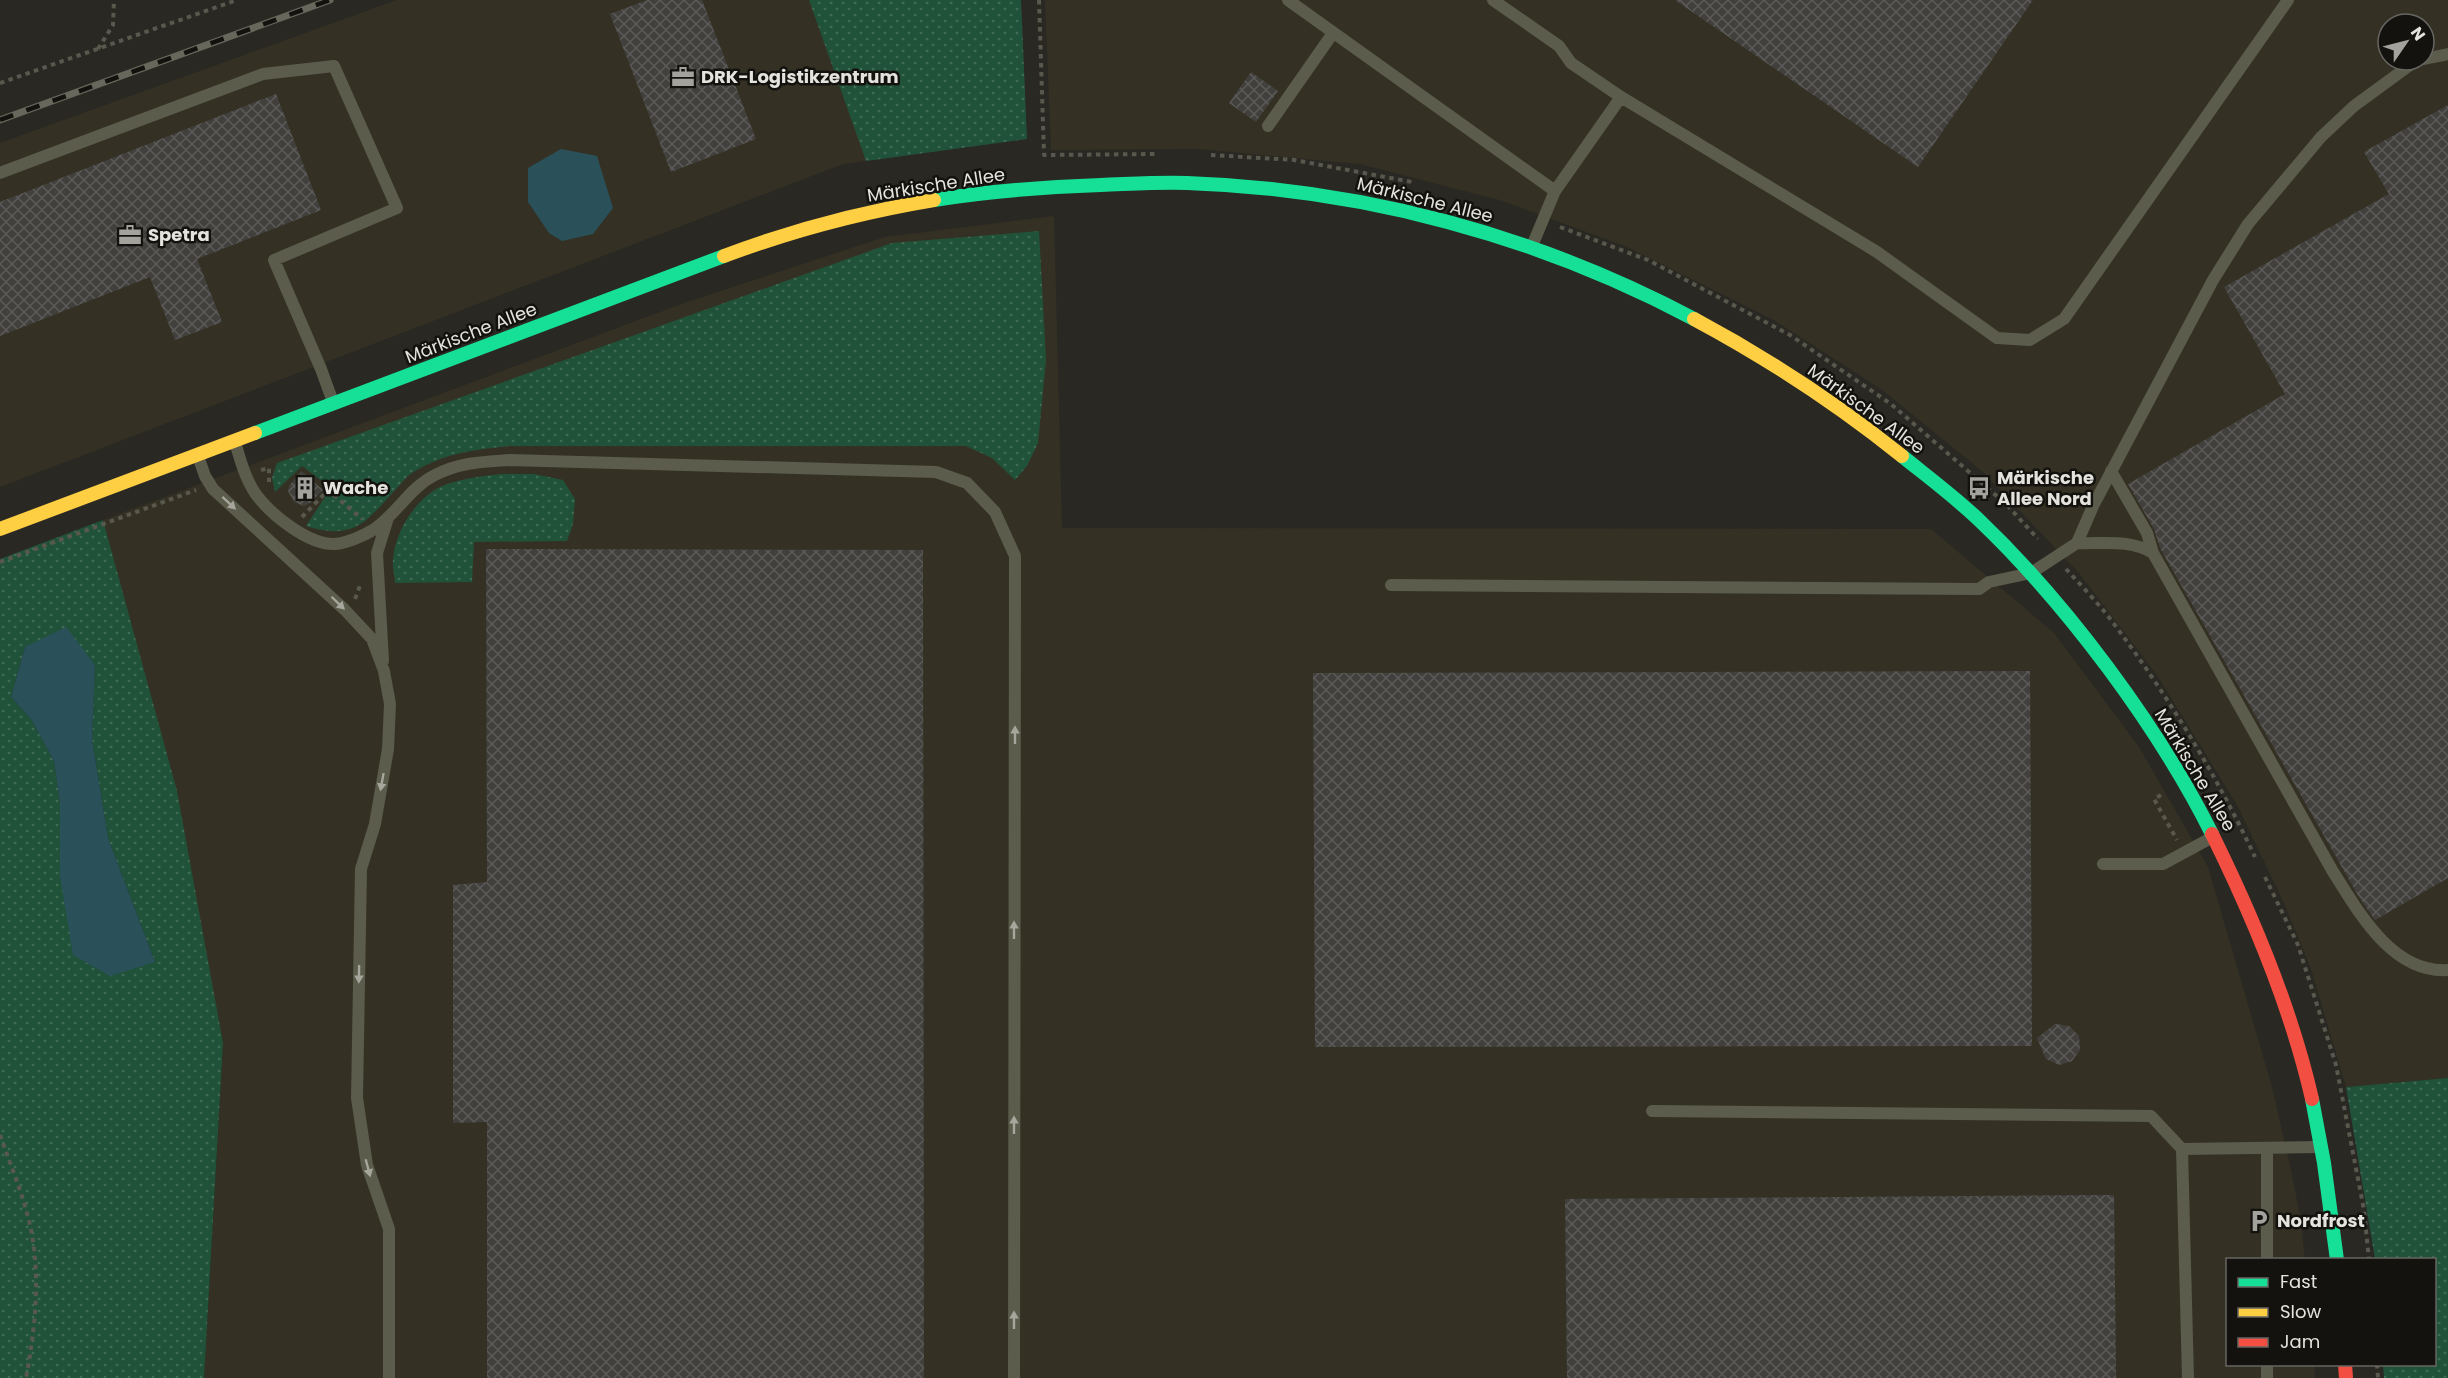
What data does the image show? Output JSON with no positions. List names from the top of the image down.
{
  "streets": {
    "street": ["Märkische Allee"]
  },
  "places": {
    "office": ["DRK-Logistikzentrum", "Spetra"],
    "building": ["Wache"],
    "bus stop": ["Märkische Allee Nord"],
    "parking": ["Nordfrost"]
  },
  "legend": ["Fast", "Slow", "Jam"],
  "north": "top right"
}
